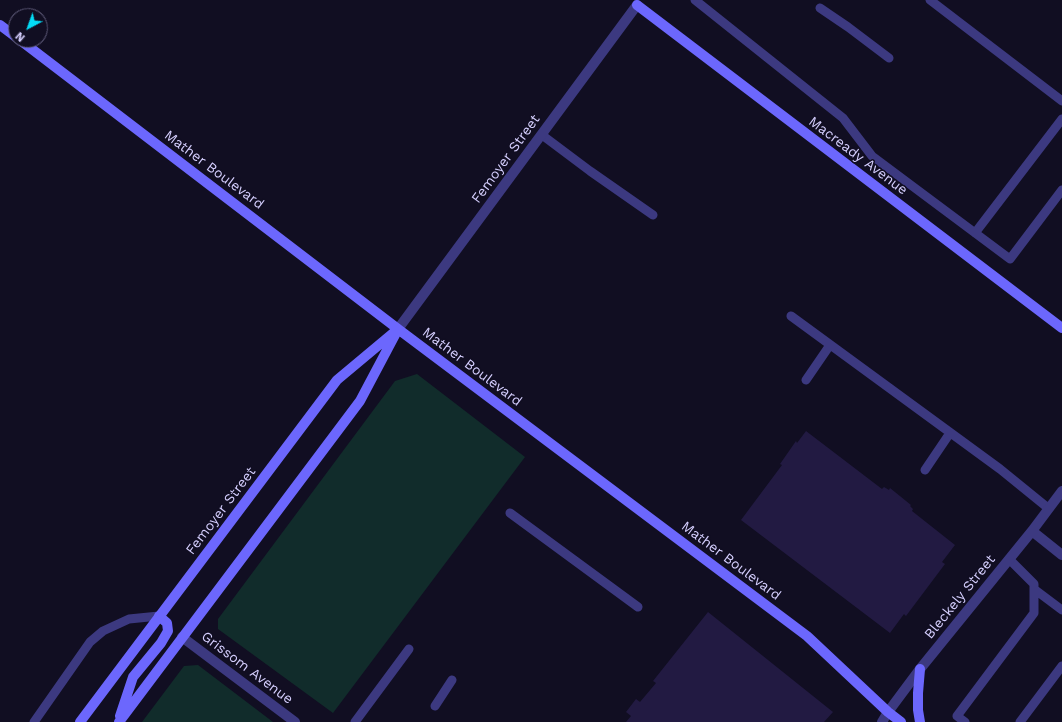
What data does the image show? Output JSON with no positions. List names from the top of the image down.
{
  "streets": {
    "street": [
      "Macready Avenue",
      "Femoyer Street",
      "Mather Boulevard",
      "Bleckely Street",
      "Grissom Avenue"
    ]
  },
  "crossings": [
    ["Macready Avenue", "Femoyer Street"],
    ["Femoyer Street", "Mather Boulevard"],
    ["Femoyer Street", "Grissom Avenue"],
    ["Mather Boulevard", "Bleckely Street"]
  ],
  "north": "bottom left"
}
